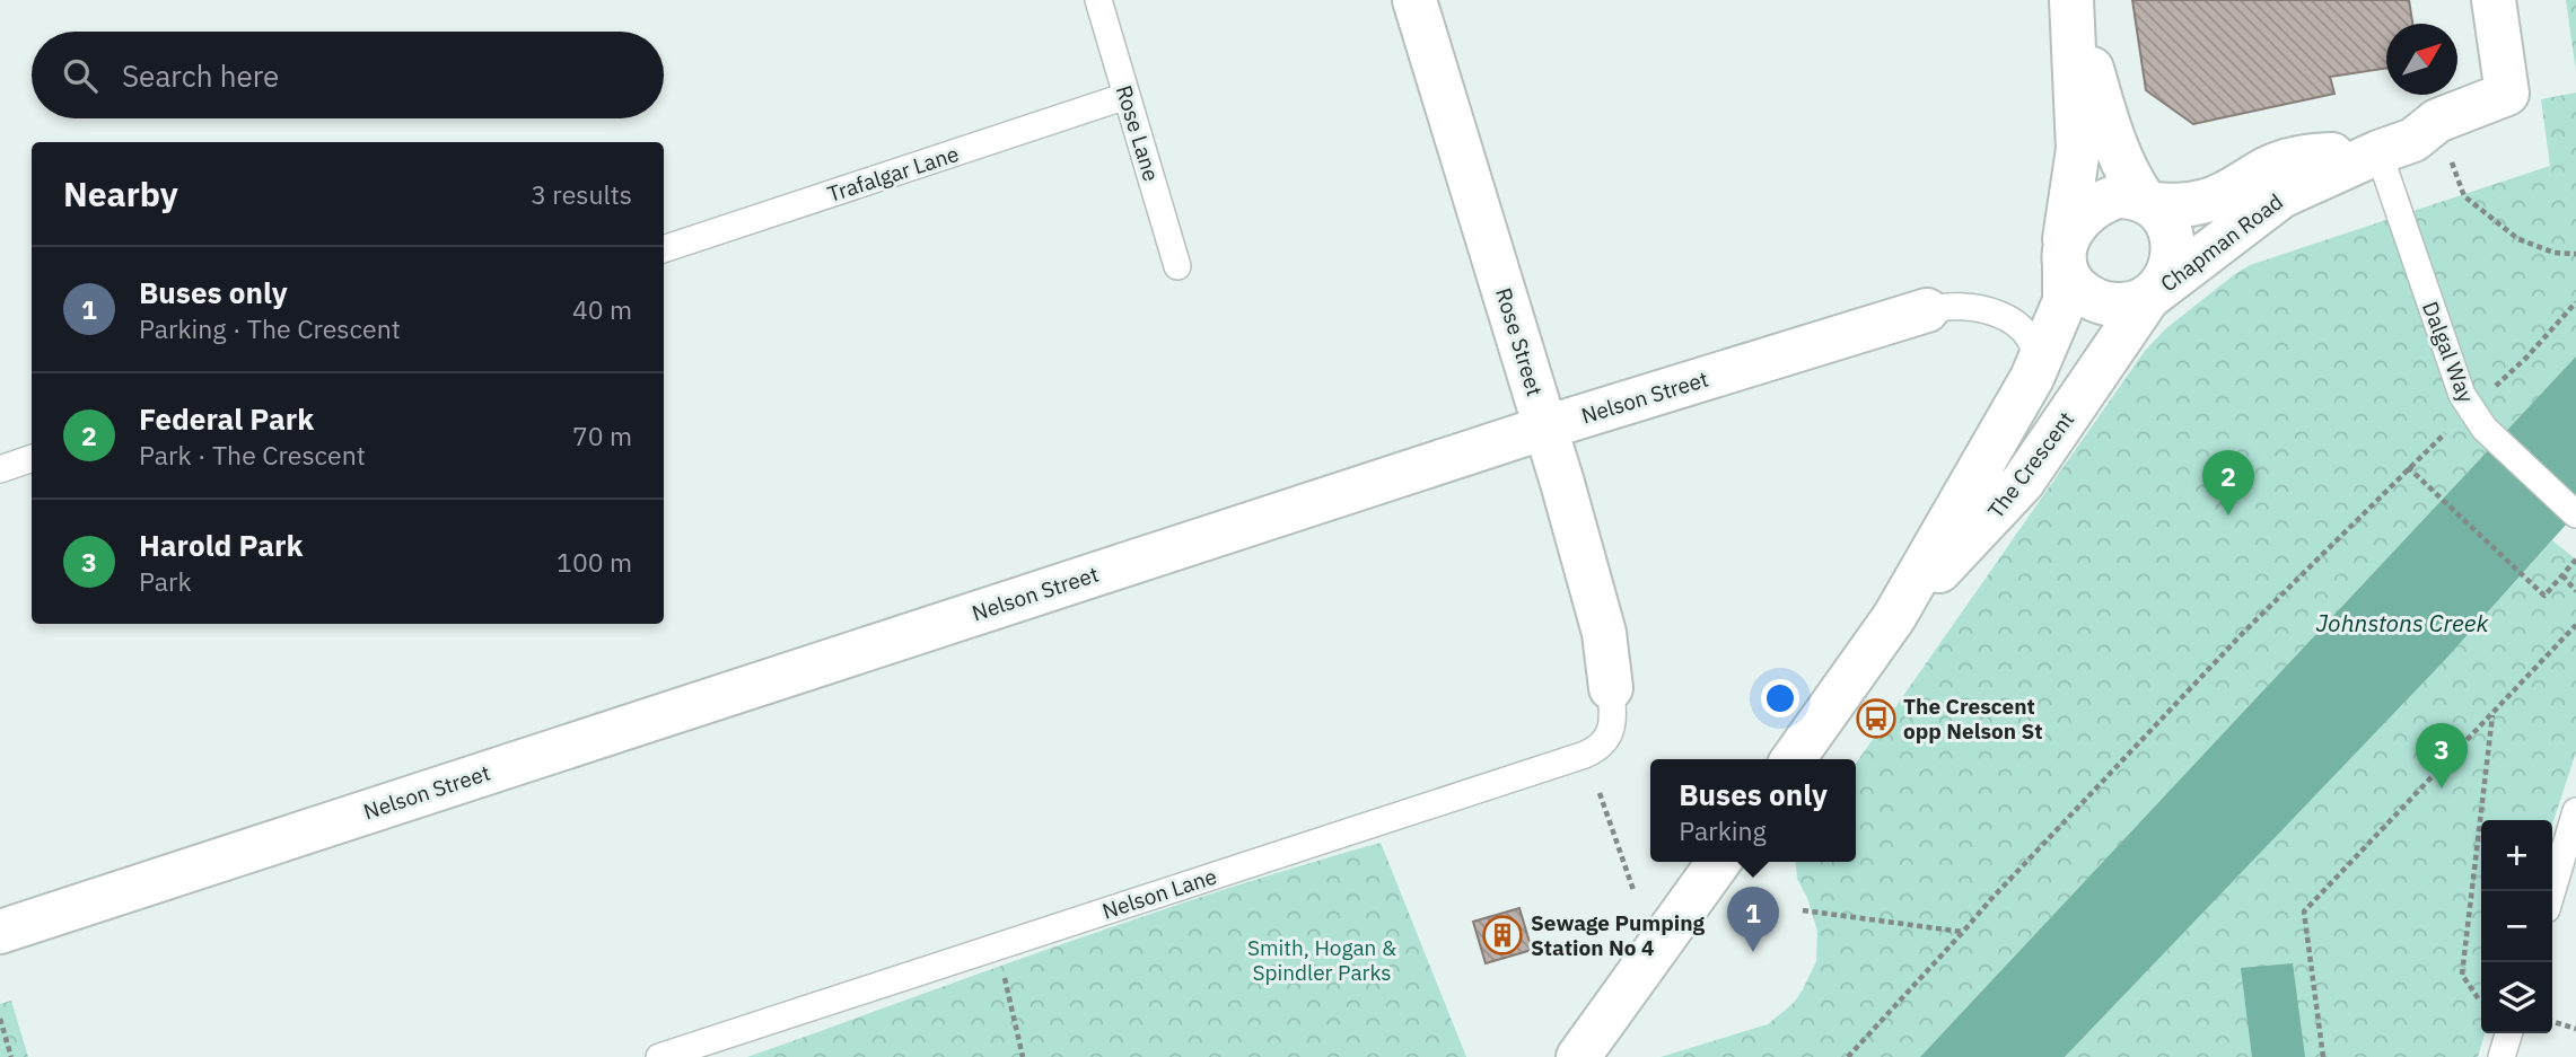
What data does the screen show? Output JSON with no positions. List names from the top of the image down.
{
  "streets": {
    "street": [
      "Chapman Road",
      "Rose Street",
      "Nelson Street",
      "The Crescent"
    ],
    "lane": [
      "Rose Lane",
      "Trafalgar Lane",
      "Dalgal Way",
      "Nelson Lane"
    ]
  },
  "crossings": [
    ["Rose Lane", "Trafalgar Lane"],
    ["Chapman Road", "Dalgal Way"],
    ["Chapman Road", "The Crescent"],
    ["Rose Street", "Nelson Street"],
    ["Rose Street", "Nelson Lane"],
    ["Nelson Street", "The Crescent"]
  ],
  "water": ["Johnstons Creek"],
  "parks": ["Smith, Hogan & Spindler Parks"],
  "places": {
    "bus stop": ["The Crescent opp Nelson St"],
    "building": ["Sewage Pumping Station No 4"]
  },
  "north": "top right",
  "page": {
    "search": "Search here",
    "heading": ["Nearby", "3 results"],
    "list": [
      {
        "mark": "1",
        "name": "Buses only",
        "note": "Parking · The Crescent",
        "value": "40 m"
      },
      {
        "mark": "2",
        "name": "Federal Park",
        "note": "Park · The Crescent",
        "value": "70 m"
      },
      {
        "mark": "3",
        "name": "Harold Park",
        "note": "Park",
        "value": "100 m"
      }
    ],
    "pins": ["2", "3", "1"],
    "popup": ["Buses only", "Parking"],
    "map_buttons": ["+", "−"]
  }
}
